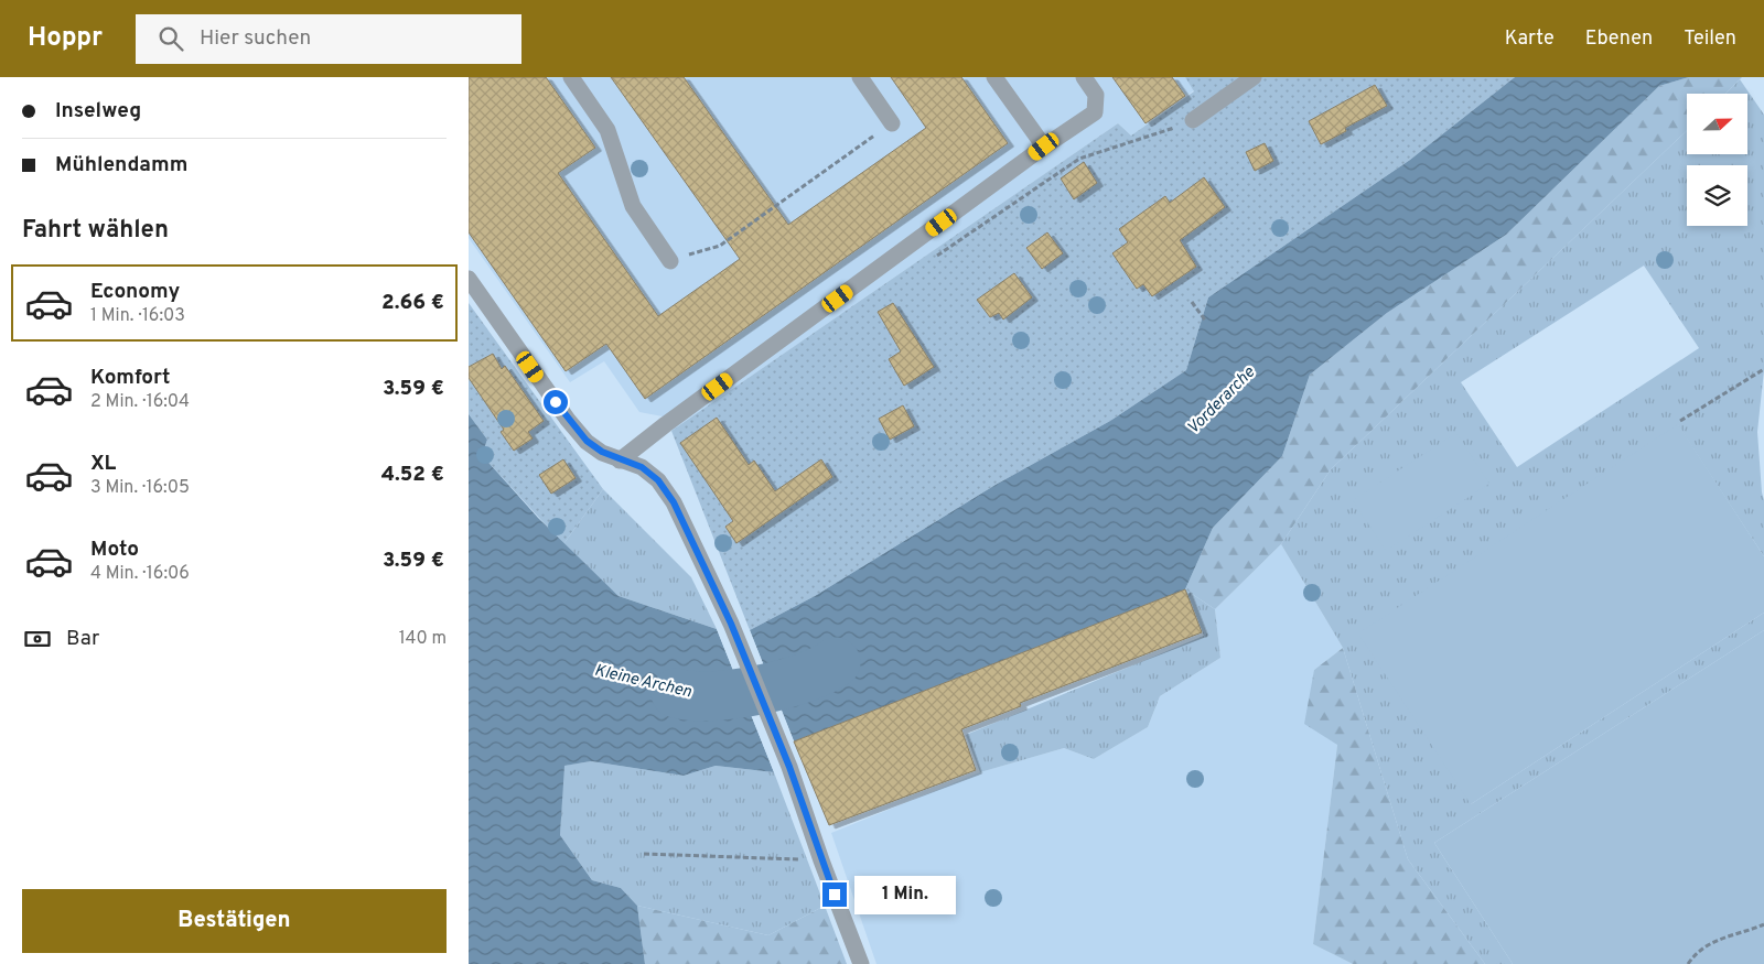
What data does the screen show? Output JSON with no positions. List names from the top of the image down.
{
  "water": ["Vorderarche", "Kleine Archen"],
  "north": "right",
  "page": {
    "header": "Hoppr",
    "search": "Hier suchen",
    "nav": ["Karte", "Ebenen", "Teilen"],
    "banner": ["Inselweg", "Mühlendamm"],
    "heading": "Fahrt wählen",
    "list": [
      {
        "name": "Economy",
        "note": "1 Min. · 16:03",
        "value": "2.66 €"
      },
      {
        "name": "Komfort",
        "note": "2 Min. · 16:04",
        "value": "3.59 €"
      },
      {
        "name": "XL",
        "note": "3 Min. · 16:05",
        "value": "4.52 €"
      },
      {
        "name": "Moto",
        "note": "4 Min. · 16:06",
        "value": "3.59 €"
      }
    ],
    "pay": ["Bar", "140 m"],
    "bubble": "1 Min.",
    "buttons": "Bestätigen"
  }
}
